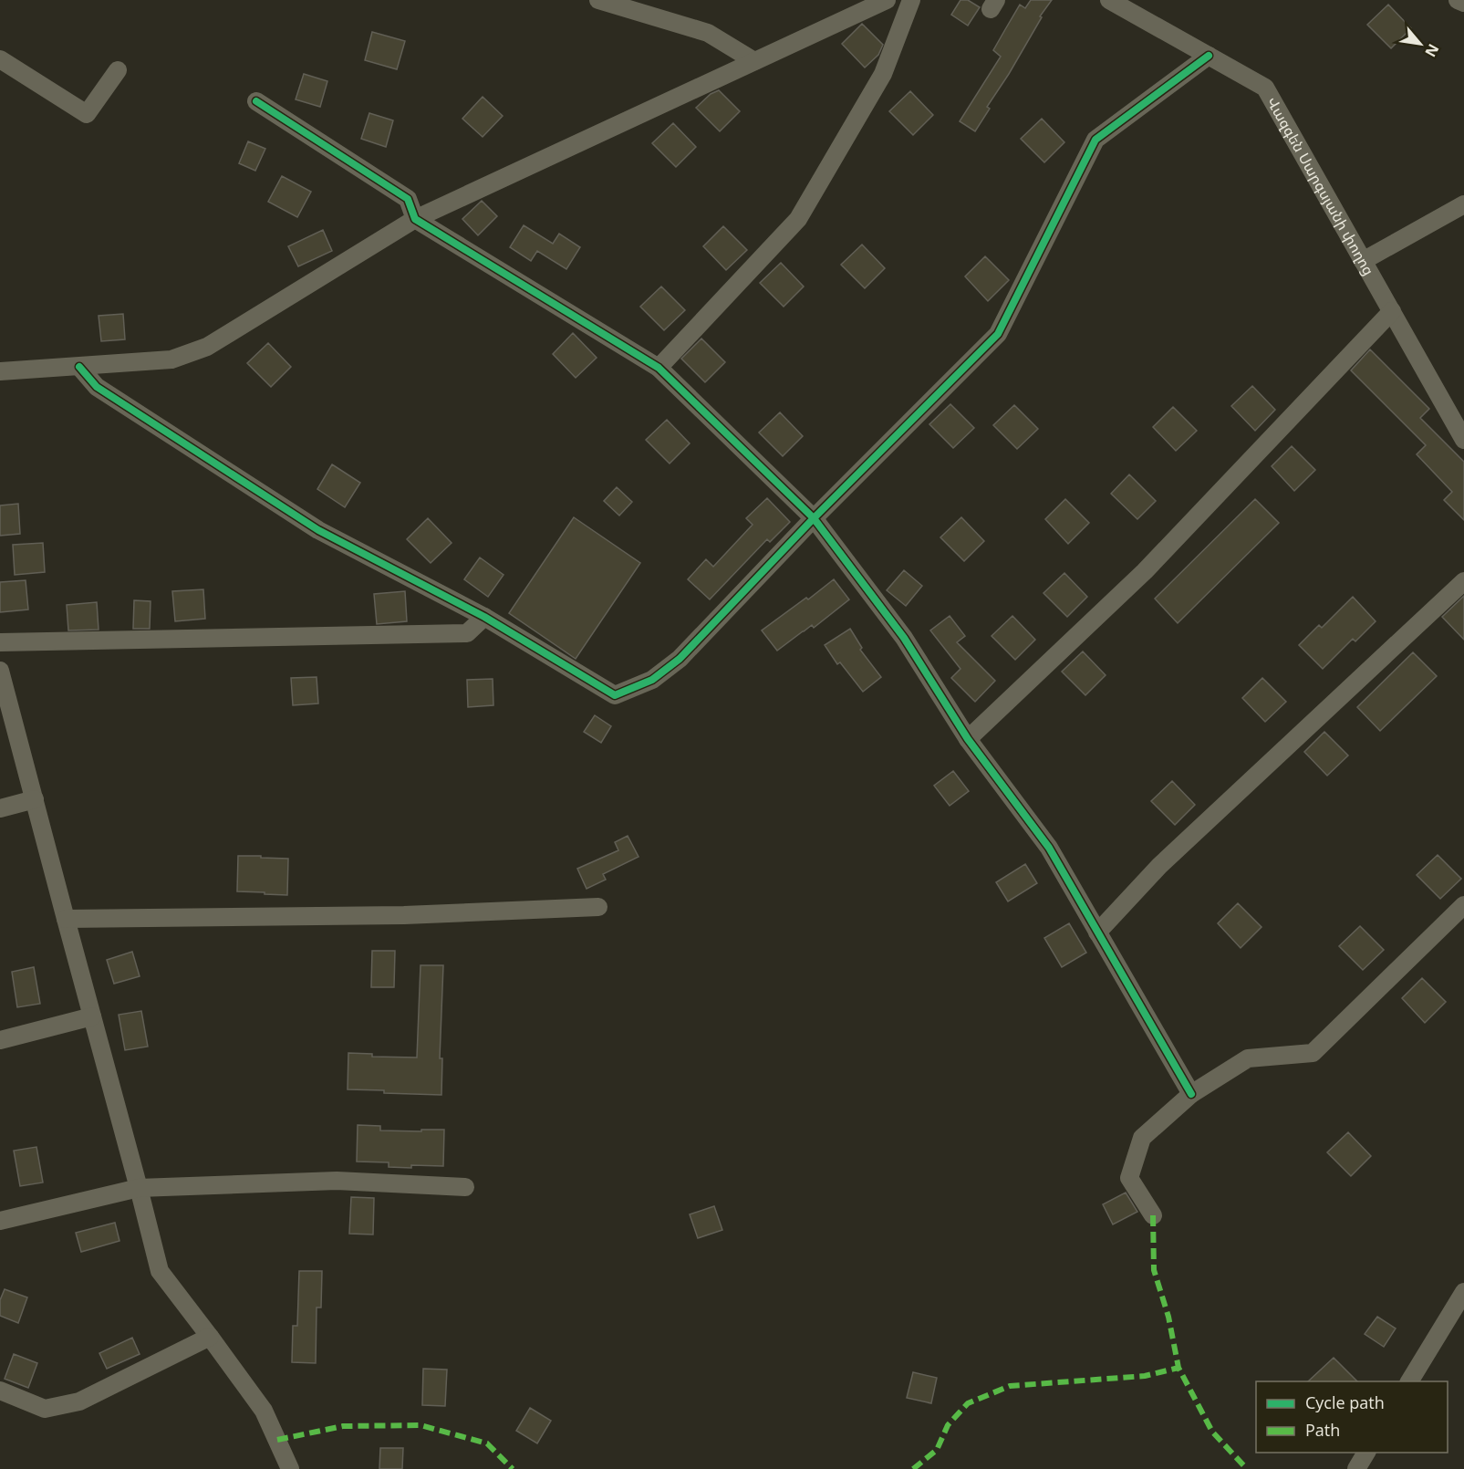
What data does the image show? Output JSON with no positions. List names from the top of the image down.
{
  "streets": {
    "street": ["Վազգեն Սարգսյանի փողոց"]
  },
  "legend": ["Cycle path", "Path"],
  "north": "bottom right"
}
